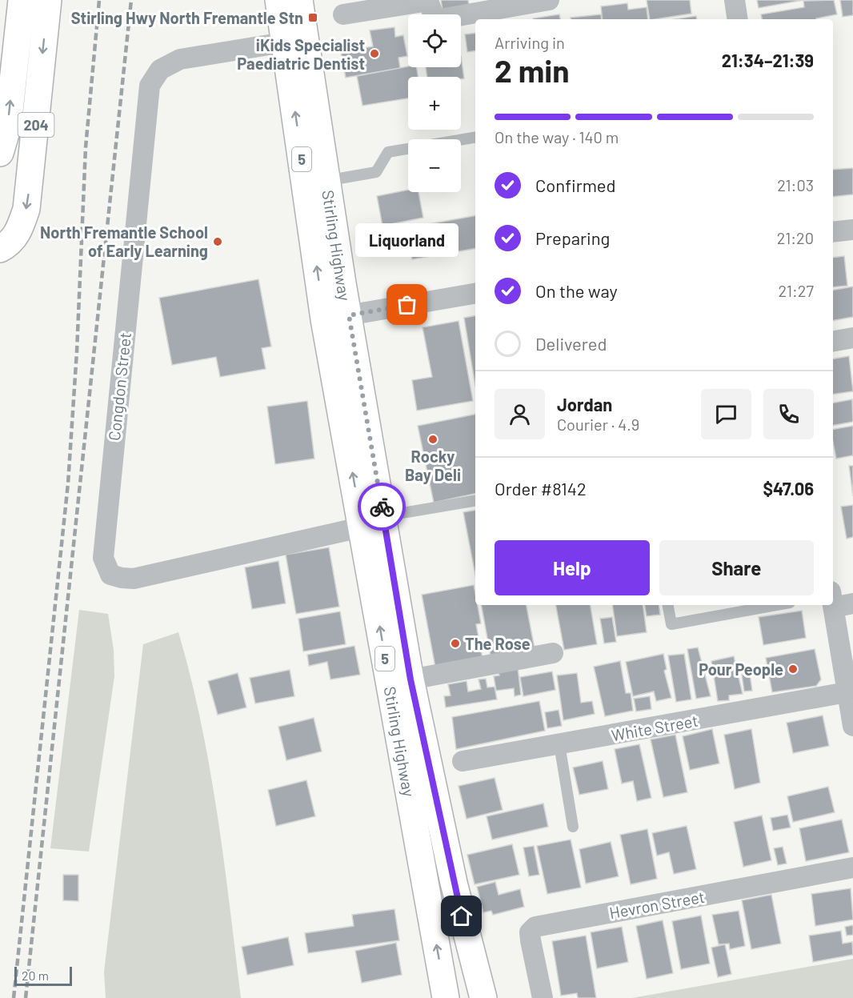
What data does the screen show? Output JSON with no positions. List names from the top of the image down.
{
  "streets": {
    "main road": ["204", "5", "Stirling Highway"],
    "street": ["Congdon Street", "White Street", "Hevron Street"]
  },
  "crossings": [
    ["Stirling Highway", "Congdon Street"]
  ],
  "places": {
    "transit": ["Stirling Hwy North Fremantle Stn"],
    "other": [
      "iKids Specialist Paediatric Dentist",
      "North Fremantle School of Early Learning",
      "Liquorland",
      "Rocky Bay Deli",
      "The Rose",
      "Pour People"
    ]
  },
  "scale_bar": "20 m",
  "page": {
    "map_buttons": ["+", "−"],
    "heading": ["2 min", "Arriving in", "21:34–21:39"],
    "panel": [
      "Jordan",
      "Courier · 4.9",
      "Order #8142",
      "$47.06"
    ],
    "bar": "On the way · 140 m",
    "list": [
      ["Confirmed", "21:03"],
      ["Preparing", "21:20"],
      ["On the way", "21:27"],
      "Delivered"
    ],
    "bubble": "Liquorland",
    "buttons": ["Help", "Share"],
    "scale": "20 m"
  }
}
